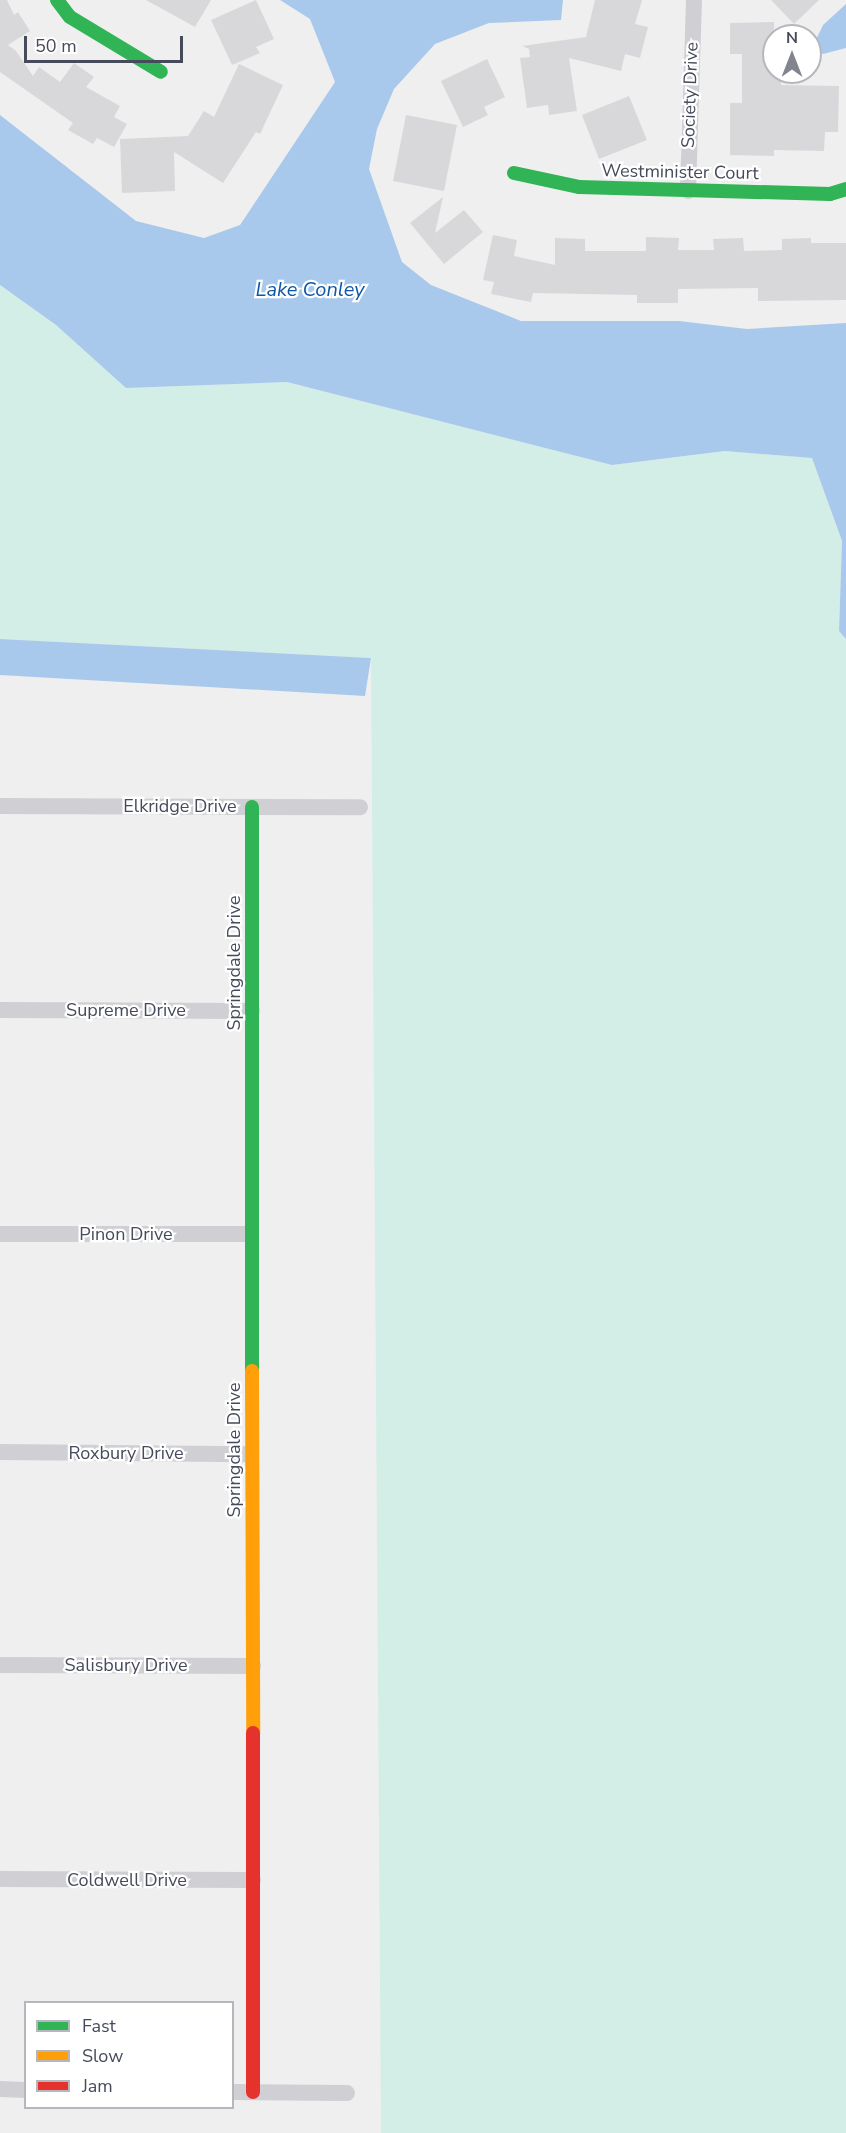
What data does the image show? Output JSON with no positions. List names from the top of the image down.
{
  "streets": {
    "street": [
      "Society Drive",
      "Westminister Court",
      "Elkridge Drive",
      "Springdale Drive",
      "Supreme Drive",
      "Pinon Drive",
      "Roxbury Drive",
      "Salisbury Drive",
      "Coldwell Drive"
    ]
  },
  "crossings": [
    ["Society Drive", "Westminister Court"],
    ["Elkridge Drive", "Springdale Drive"],
    ["Springdale Drive", "Supreme Drive"],
    ["Springdale Drive", "Pinon Drive"],
    ["Springdale Drive", "Roxbury Drive"],
    ["Springdale Drive", "Salisbury Drive"],
    ["Springdale Drive", "Coldwell Drive"]
  ],
  "water": ["Lake Conley"],
  "legend": ["Fast", "Slow", "Jam"],
  "scale_bar": "50 m",
  "north": "top"
}
